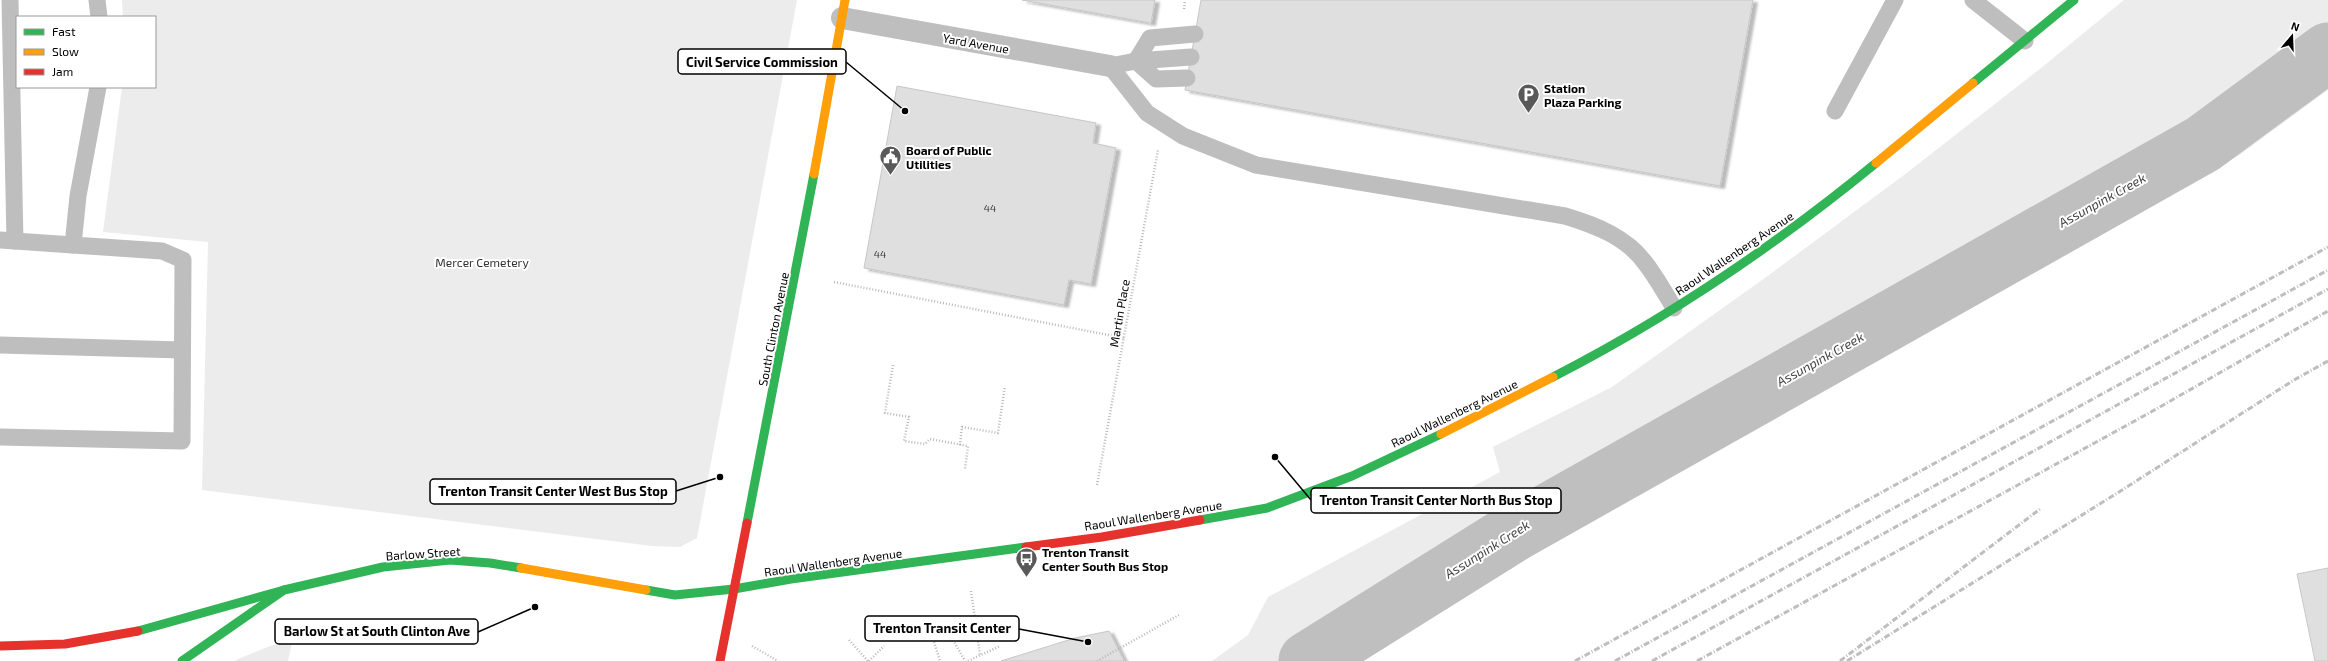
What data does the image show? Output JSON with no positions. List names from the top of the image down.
{
  "streets": {
    "main road": ["Raoul Wallenberg Avenue", "South Clinton Avenue", "Barlow Street"],
    "street": ["Yard Avenue"],
    "path": ["Martin Place"]
  },
  "crossings": [
    ["Yard Avenue", "South Clinton Avenue"],
    ["Raoul Wallenberg Avenue", "South Clinton Avenue"],
    ["Raoul Wallenberg Avenue", "Barlow Street"],
    ["South Clinton Avenue", "Barlow Street"]
  ],
  "water": ["Assunpink Creek"],
  "parks": ["Mercer Cemetery"],
  "places": {
    "other": [
      "Civil Service Commission",
      "Trenton Transit Center North Bus Stop",
      "Trenton Transit Center West Bus Stop",
      "Barlow St at South Clinton Ave",
      "Trenton Transit Center"
    ],
    "parking": ["Station Plaza Parking"],
    "public building": ["Board of Public Utilities"],
    "bus stop": ["Trenton Transit Center South Bus Stop"]
  },
  "house_numbers": ["44", "44"],
  "legend": ["Fast", "Slow", "Jam"],
  "north": "top"
}
